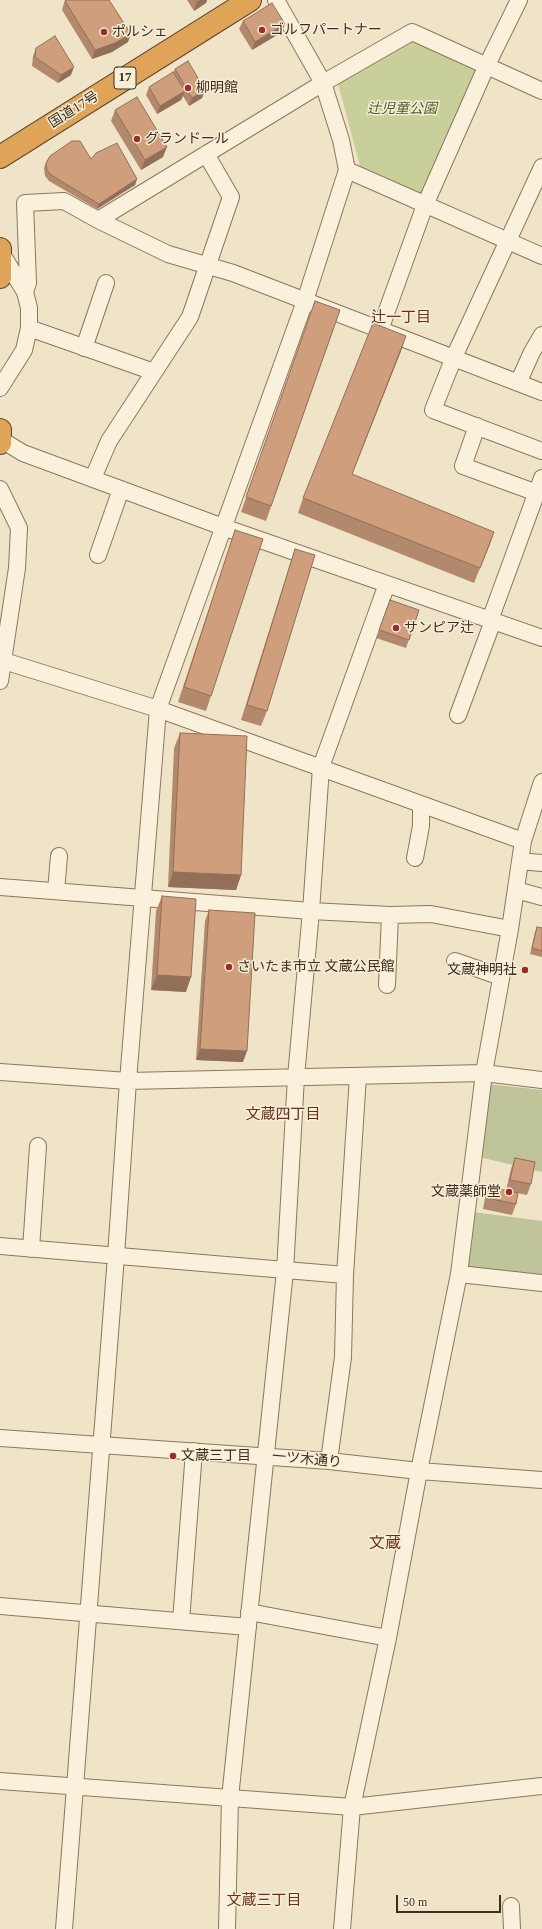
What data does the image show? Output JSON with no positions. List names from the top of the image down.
{
  "streets": {
    "highway": ["17", "国道17号"],
    "street": ["一ツ木通り"]
  },
  "districts": [
    "辻一丁目",
    "文蔵四丁目",
    "文蔵",
    "文蔵三丁目"
  ],
  "parks": ["辻児童公園"],
  "places": [
    "ゴルフパートナー",
    "ポルシェ",
    "柳明館",
    "グランドール",
    "サンピア辻",
    "さいたま市立 文蔵公民館",
    "文蔵神明社",
    "文蔵薬師堂",
    "文蔵三丁目"
  ],
  "scale_bar": "50 m"
}
